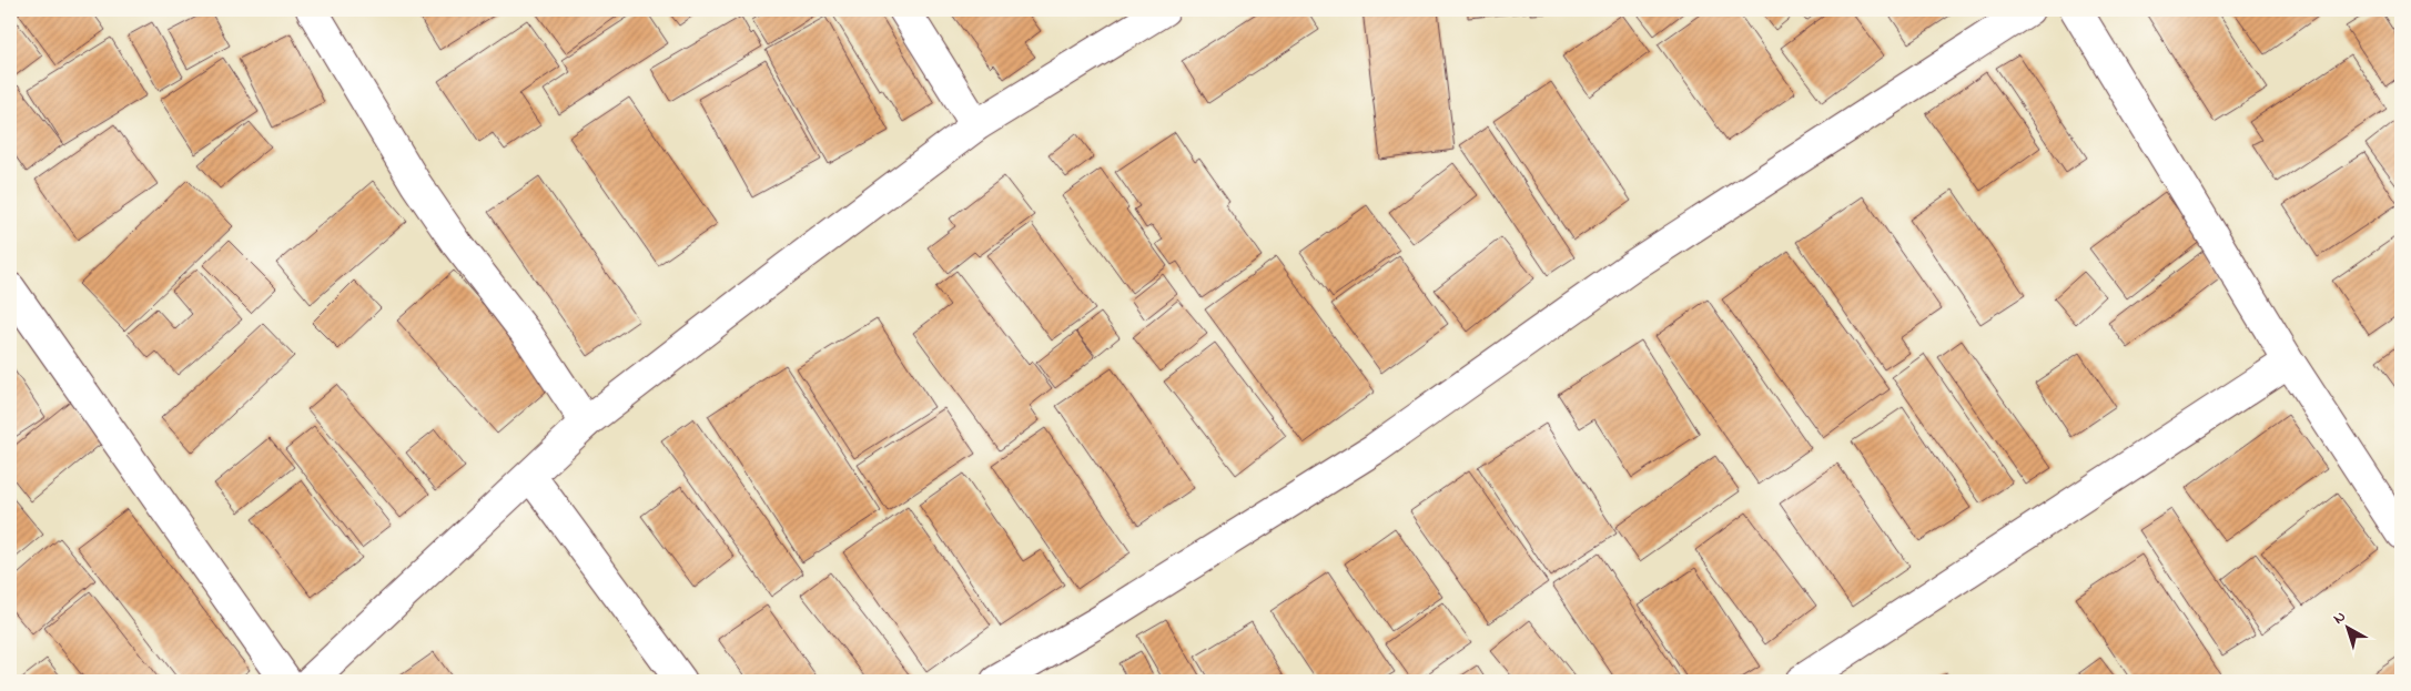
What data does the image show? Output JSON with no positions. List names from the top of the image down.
{
  "north": "top left"
}
